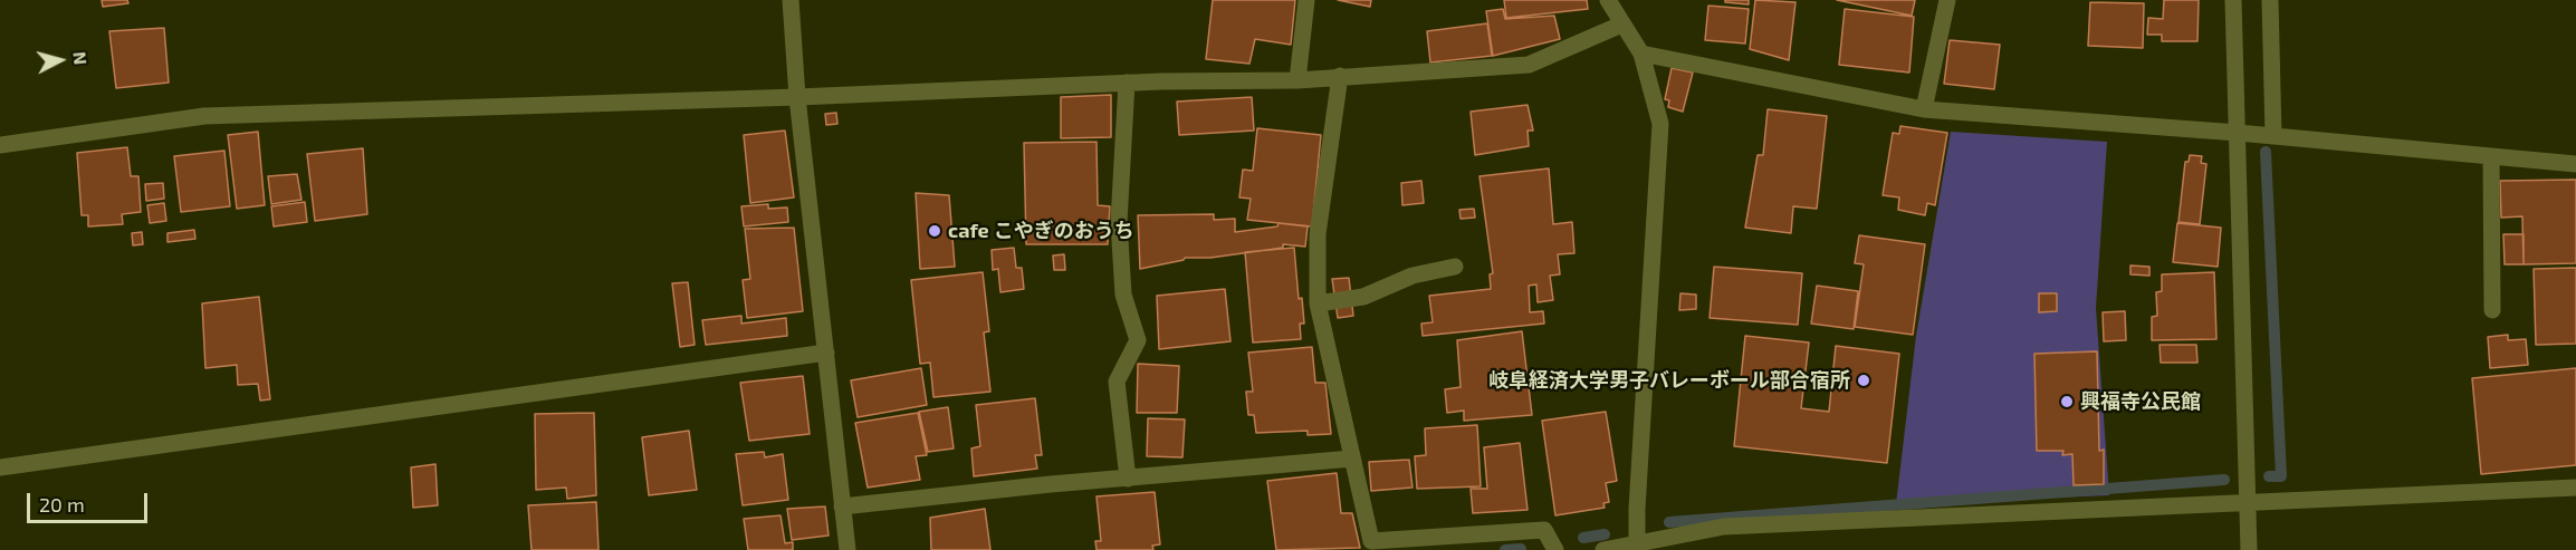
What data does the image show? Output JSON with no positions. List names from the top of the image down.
{
  "places": ["cafe こやぎのおうち", "岐阜経済大学男子バレーボール部合宿所", "興福寺公民館"],
  "scale_bar": "20 m",
  "north": "right"
}
